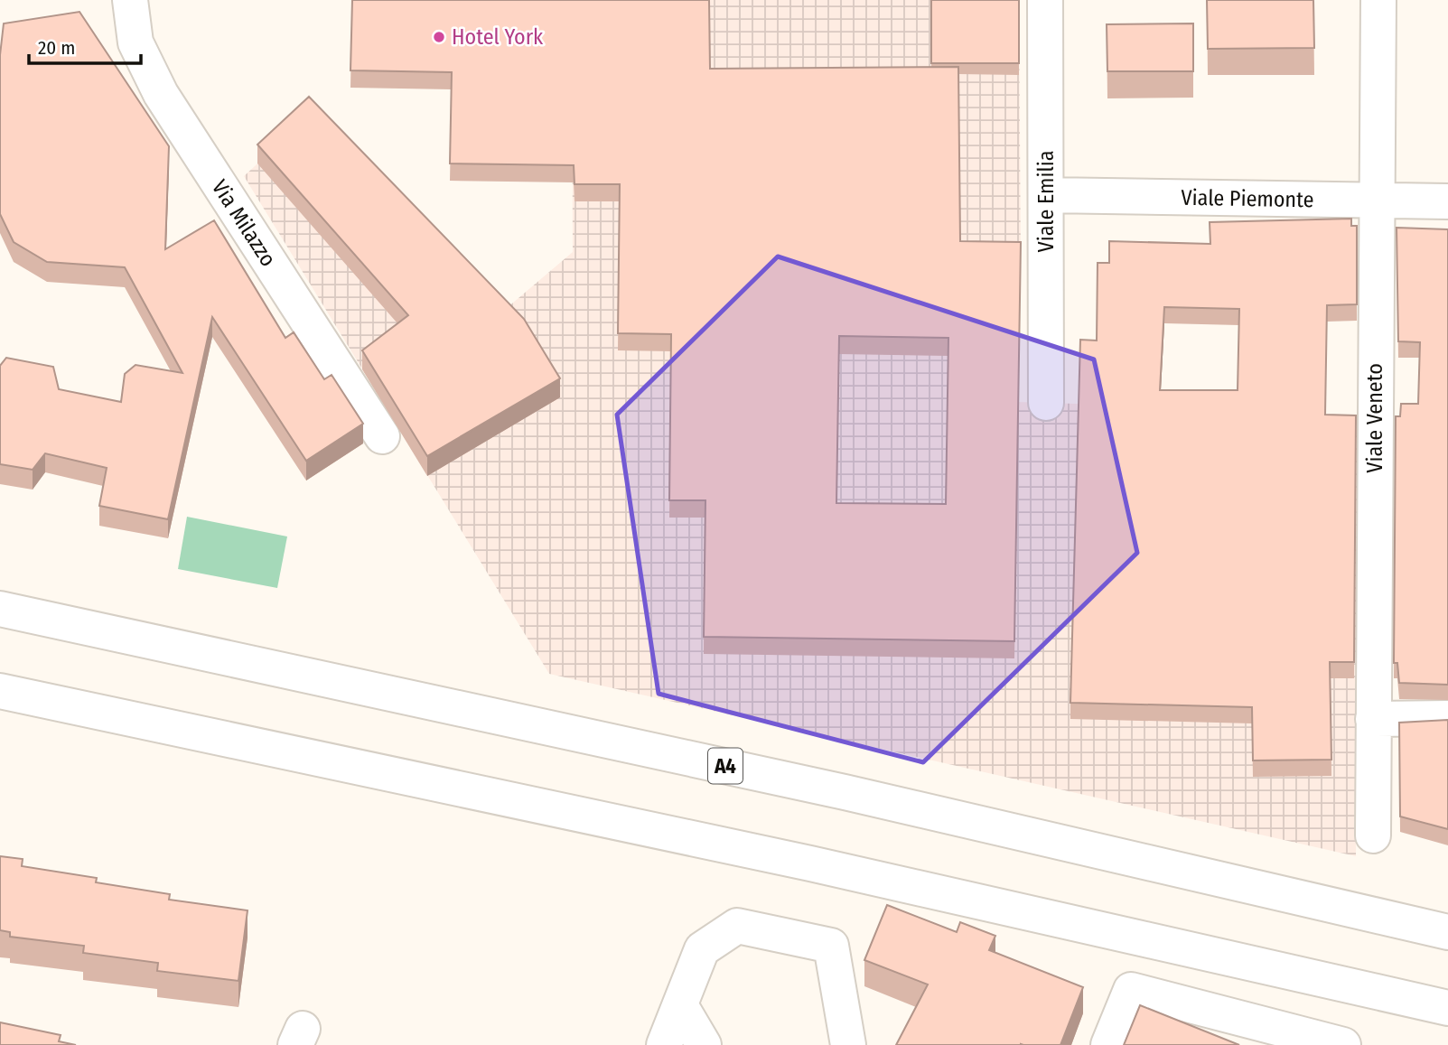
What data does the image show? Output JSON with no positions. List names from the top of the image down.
{
  "streets": {
    "main road": [
      "Viale Piemonte",
      "Viale Emilia",
      "Via Milazzo",
      "Viale Veneto",
      "A4"
    ]
  },
  "crossings": [
    ["Viale Piemonte", "Viale Emilia"],
    ["Viale Piemonte", "Viale Veneto"]
  ],
  "places": ["Hotel York"],
  "scale_bar": "20 m"
}
